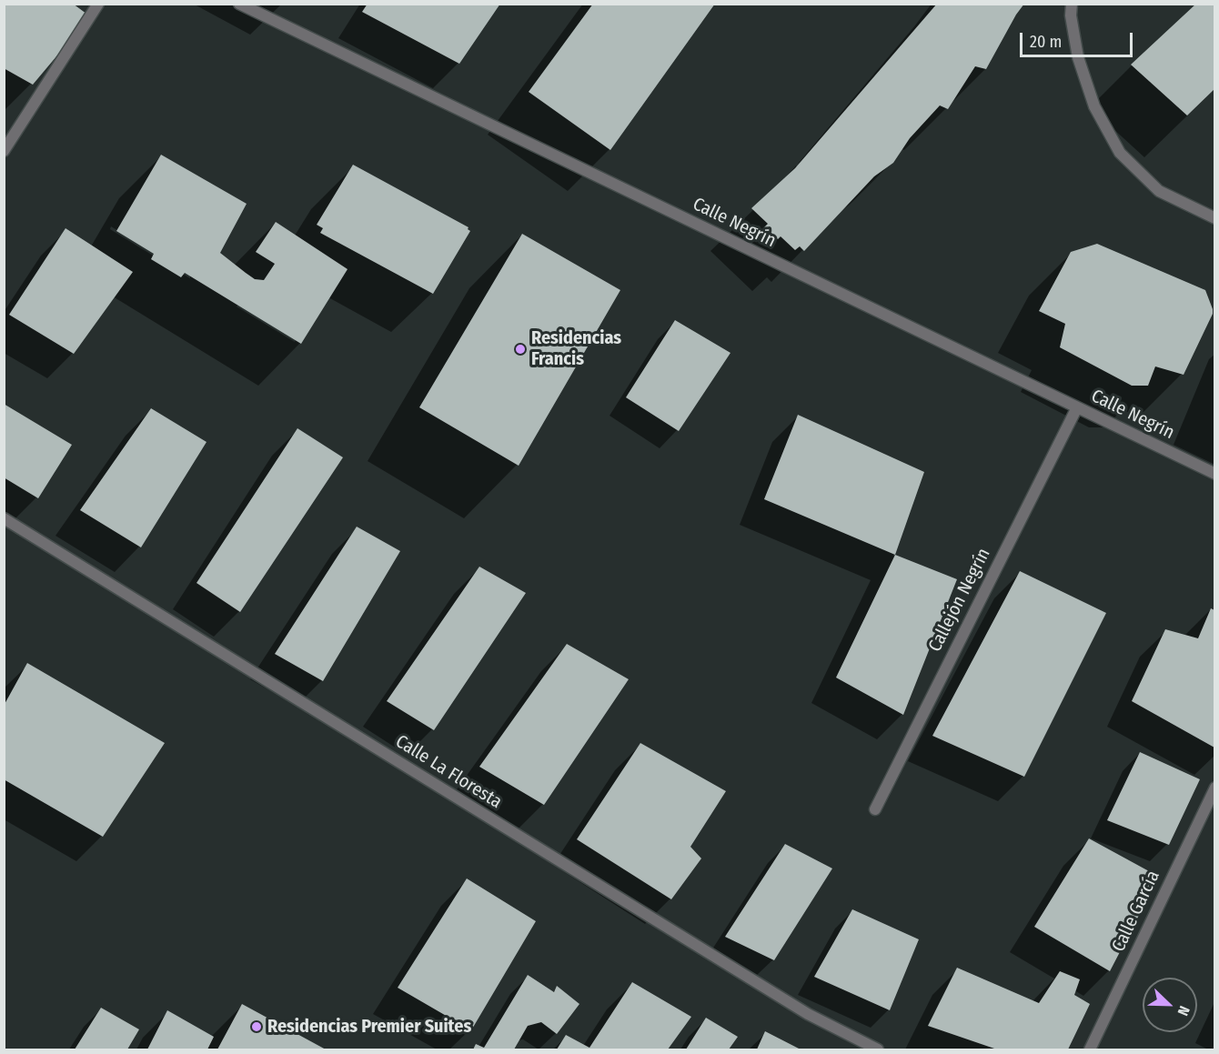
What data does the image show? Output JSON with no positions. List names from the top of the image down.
{
  "streets": {
    "street": [
      "Calle Negrín",
      "Callejón Negrín",
      "Calle La Floresta",
      "Calle García"
    ]
  },
  "crossings": [
    ["Calle Negrín", "Callejón Negrín"]
  ],
  "places": ["Residencias Francis", "Residencias Premier Suites"],
  "scale_bar": "20 m",
  "north": "bottom right"
}
